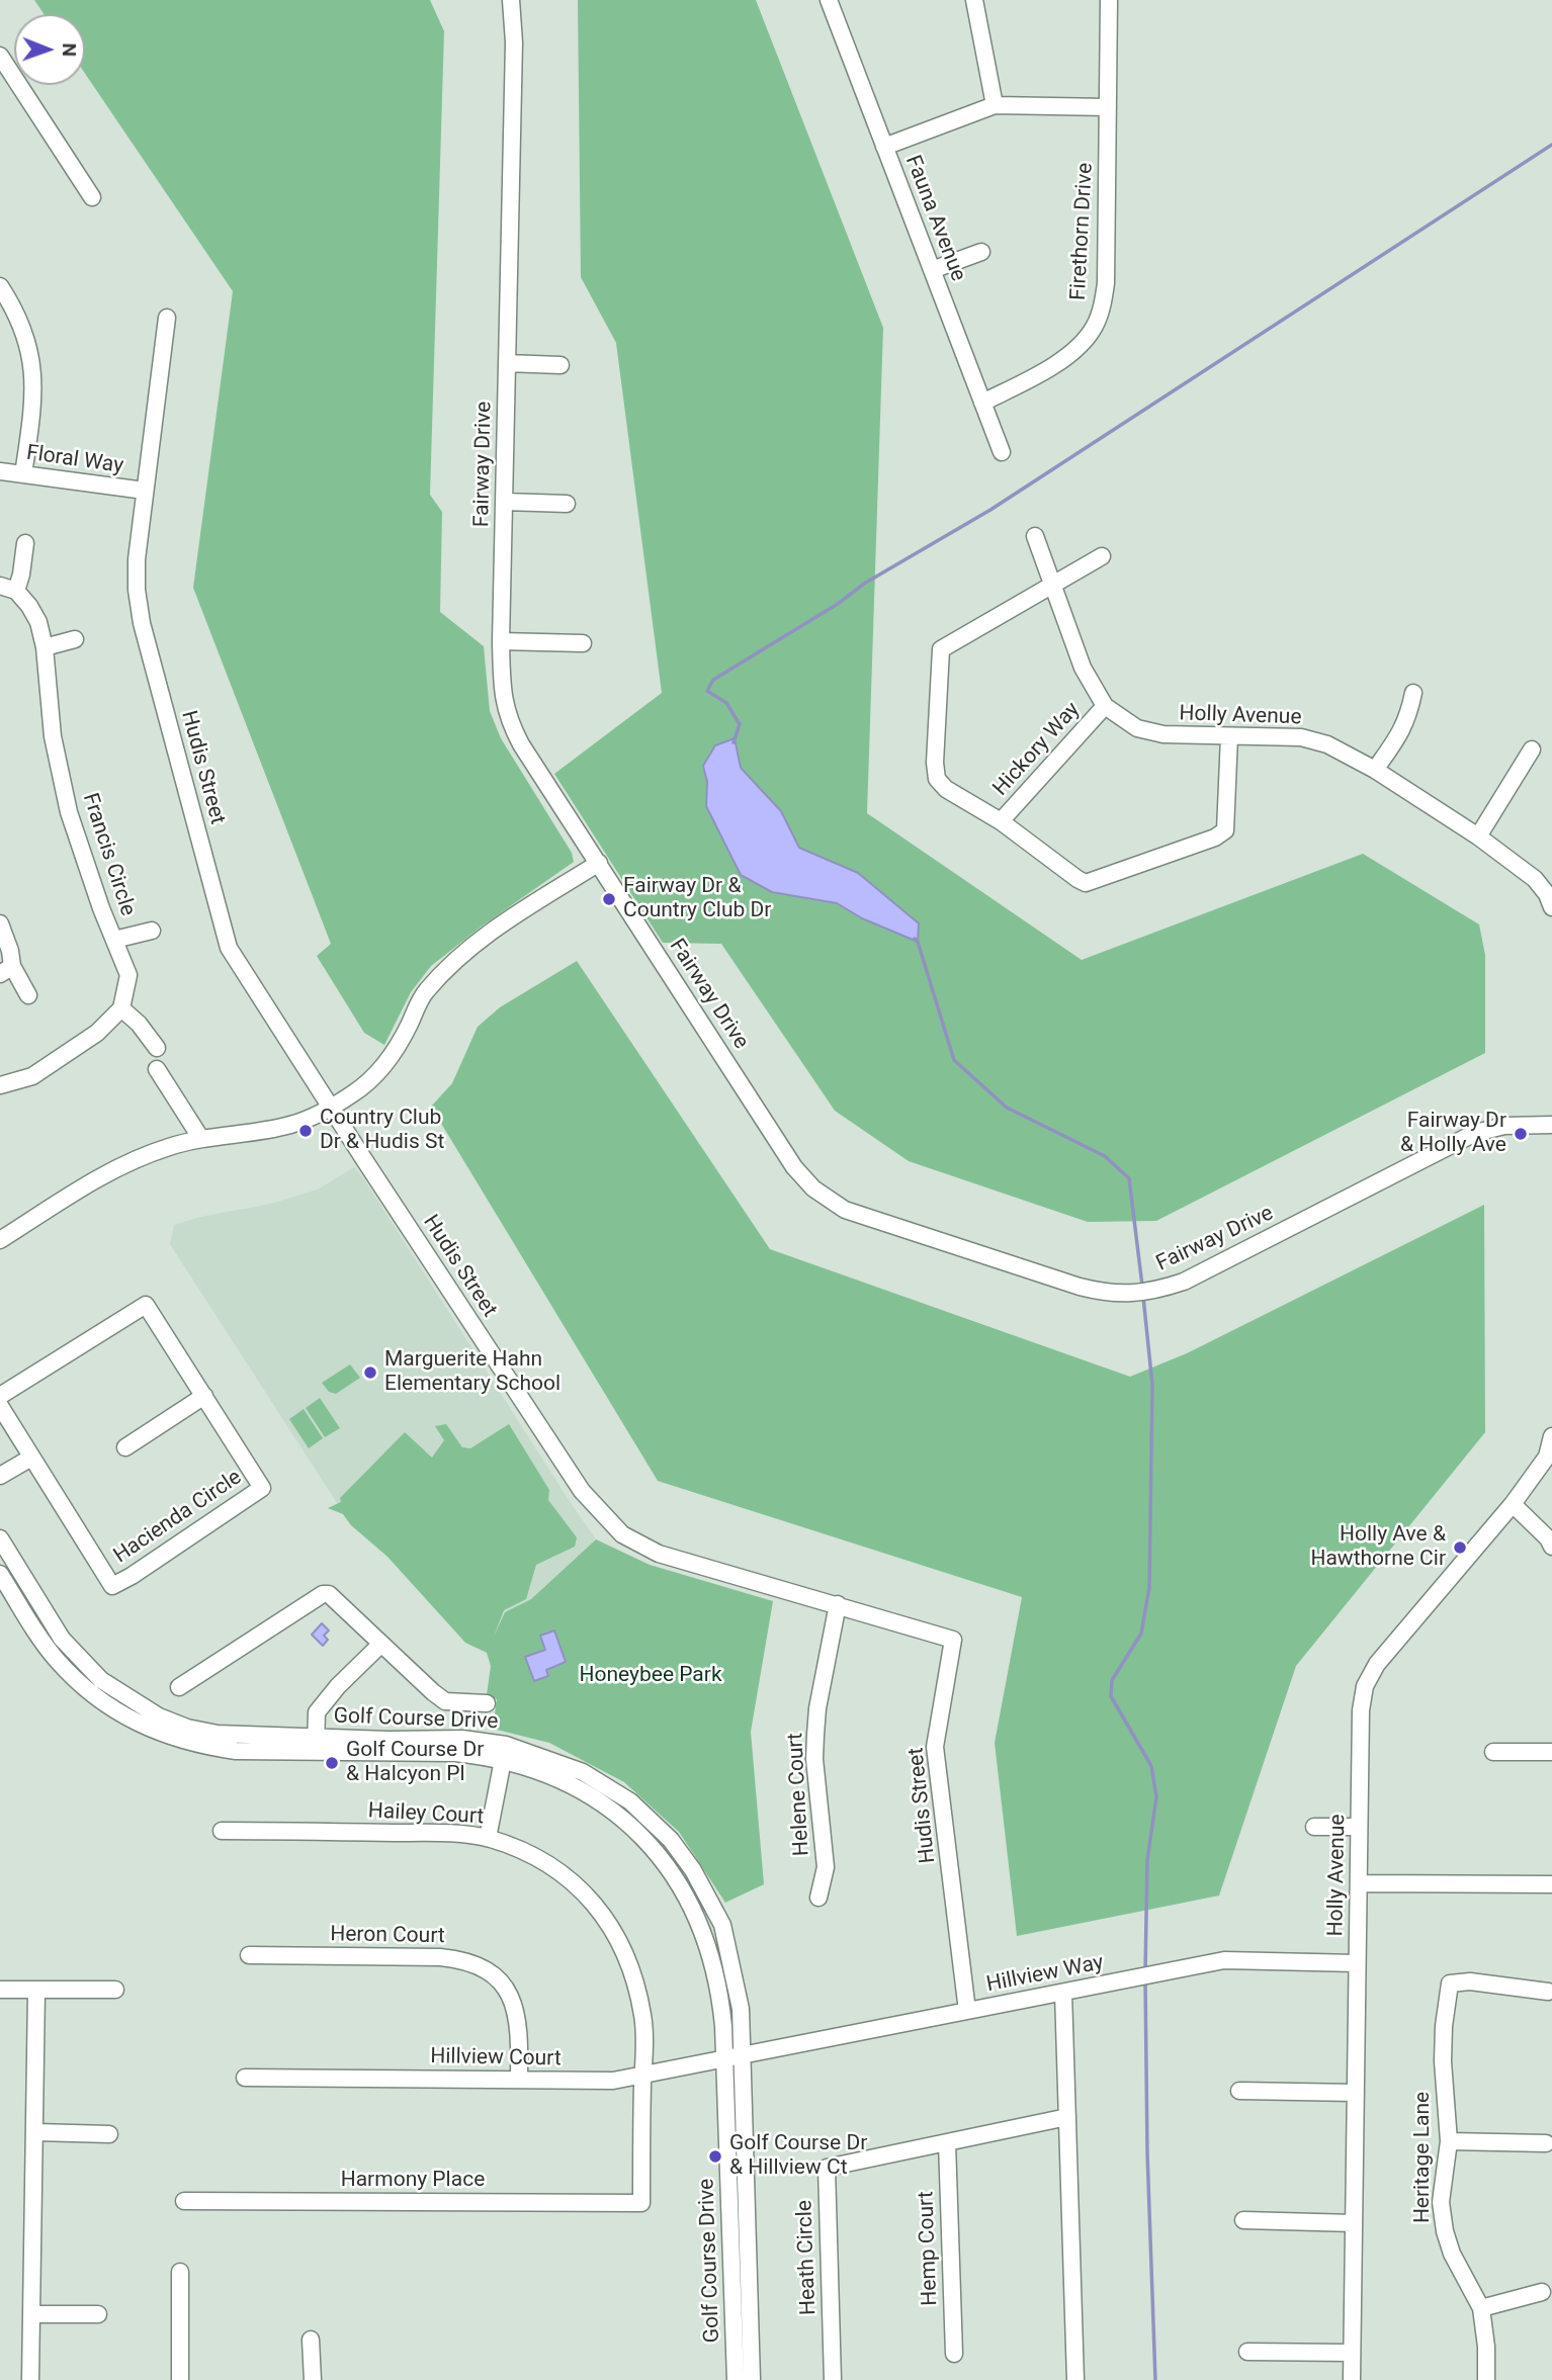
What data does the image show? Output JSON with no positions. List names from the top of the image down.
{
  "streets": {
    "street": [
      "Fauna Avenue",
      "Firethorn Drive",
      "Floral Way",
      "Fairway Drive",
      "Holly Avenue",
      "Hickory Way",
      "Hudis Street",
      "Francis Circle",
      "Hacienda Circle",
      "Golf Course Drive",
      "Helene Court",
      "Hailey Court",
      "Heron Court",
      "Hillview Way",
      "Hillview Court",
      "Heritage Lane",
      "Harmony Place",
      "Hemp Court",
      "Heath Circle"
    ]
  },
  "crossings": [
    ["Fauna Avenue", "Firethorn Drive"],
    ["Floral Way", "Hudis Street"],
    ["Holly Avenue", "Hickory Way"],
    ["Holly Avenue", "Hillview Way"],
    ["Hudis Street", "Helene Court"],
    ["Hudis Street", "Hillview Way"],
    ["Golf Course Drive", "Hillview Way"],
    ["Golf Course Drive", "Hillview Court"],
    ["Hailey Court", "Hillview Court"],
    ["Hailey Court", "Harmony Place"],
    ["Heron Court", "Hillview Court"],
    ["Hillview Way", "Hillview Court"],
    ["Hemp Court", "Heath Circle"]
  ],
  "parks": ["Honeybee Park"],
  "places": [
    "Fairway Dr & Country Club Dr",
    "Country Club Dr & Hudis St",
    "Fairway Dr & Holly Ave",
    "Marguerite Hahn Elementary School",
    "Holly Ave & Hawthorne Cir",
    "Golf Course Dr & Halcyon Pl",
    "Golf Course Dr & Hillview Ct"
  ],
  "north": "right"
}
